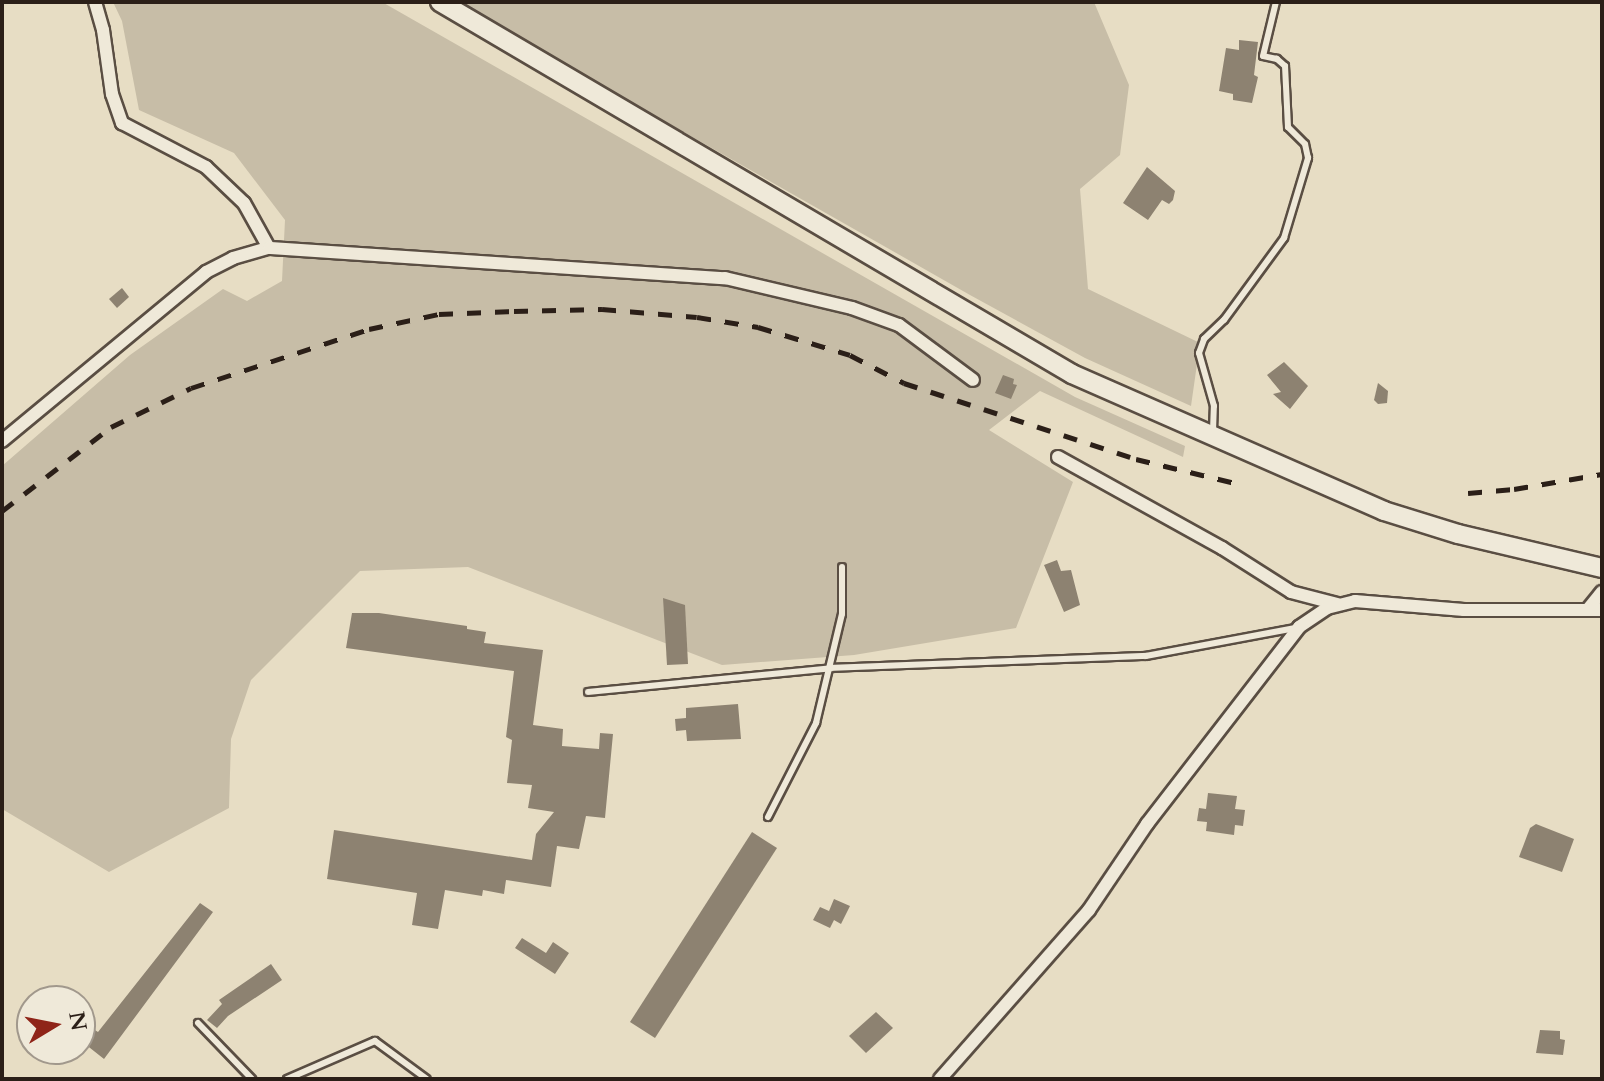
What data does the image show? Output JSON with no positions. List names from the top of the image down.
{
  "north": "right"
}
